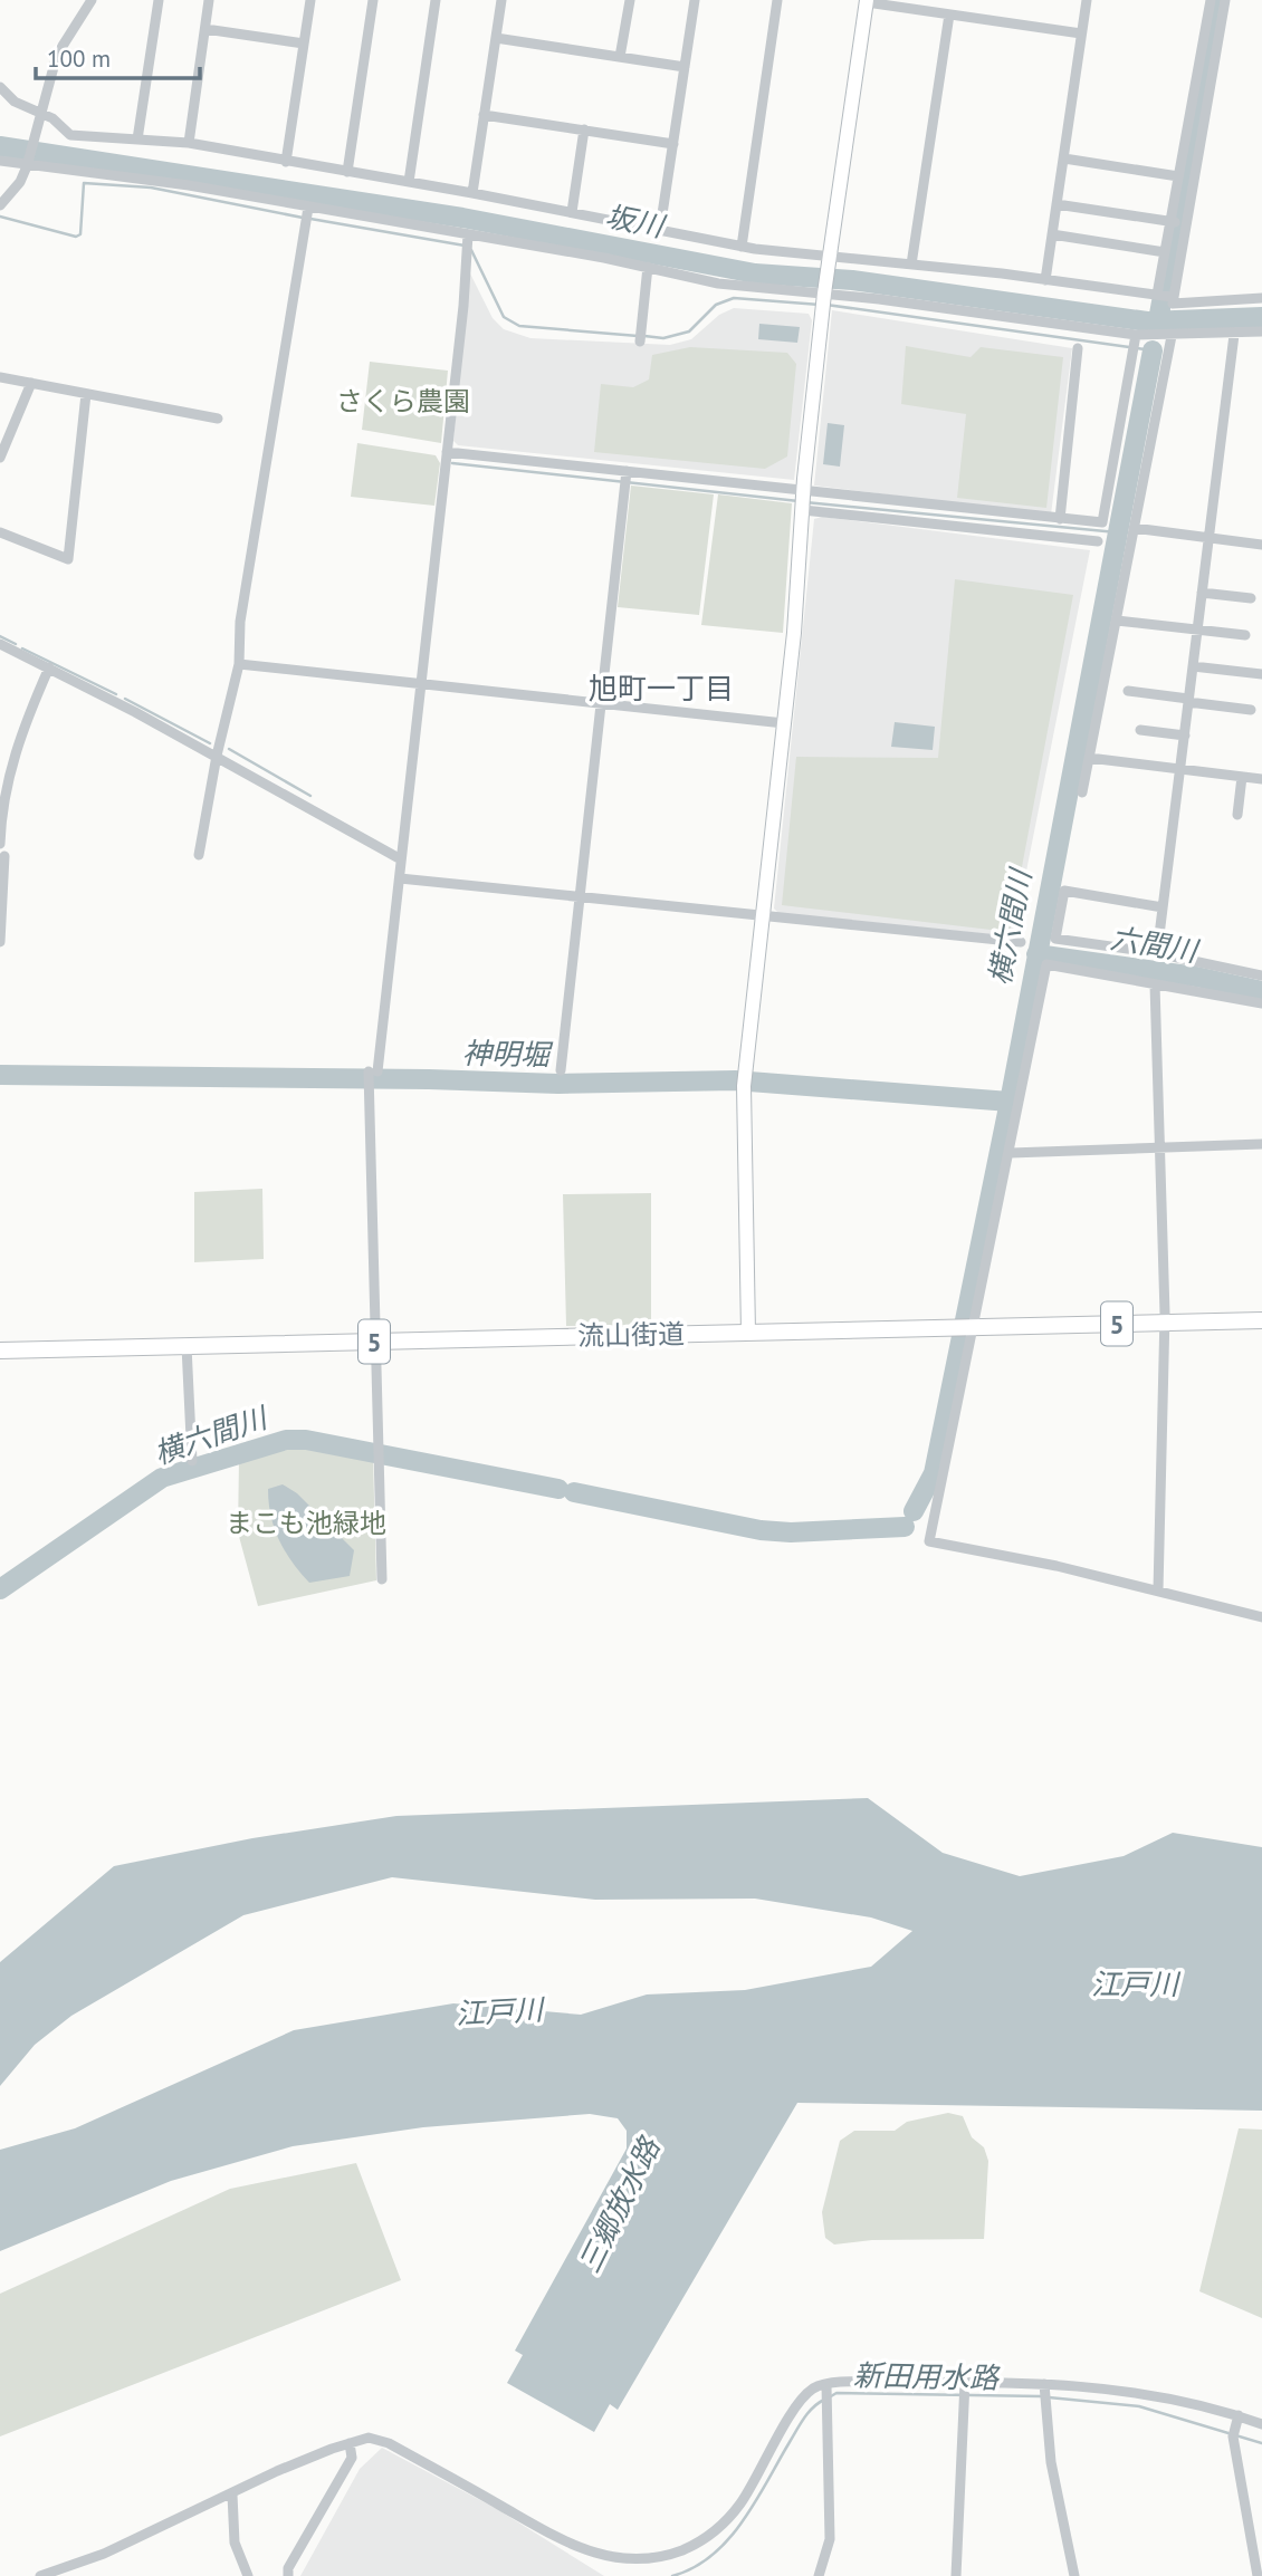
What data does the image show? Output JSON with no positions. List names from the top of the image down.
{
  "streets": {
    "main road": ["5", "流山街道"]
  },
  "districts": ["旭町一丁目"],
  "water": [
    "坂川",
    "横六間川",
    "六間川",
    "神明堀",
    "江戸川",
    "三郷放水路",
    "新田用水路"
  ],
  "parks": ["さくら農園", "まこも池緑地"],
  "scale_bar": "100 m"
}
